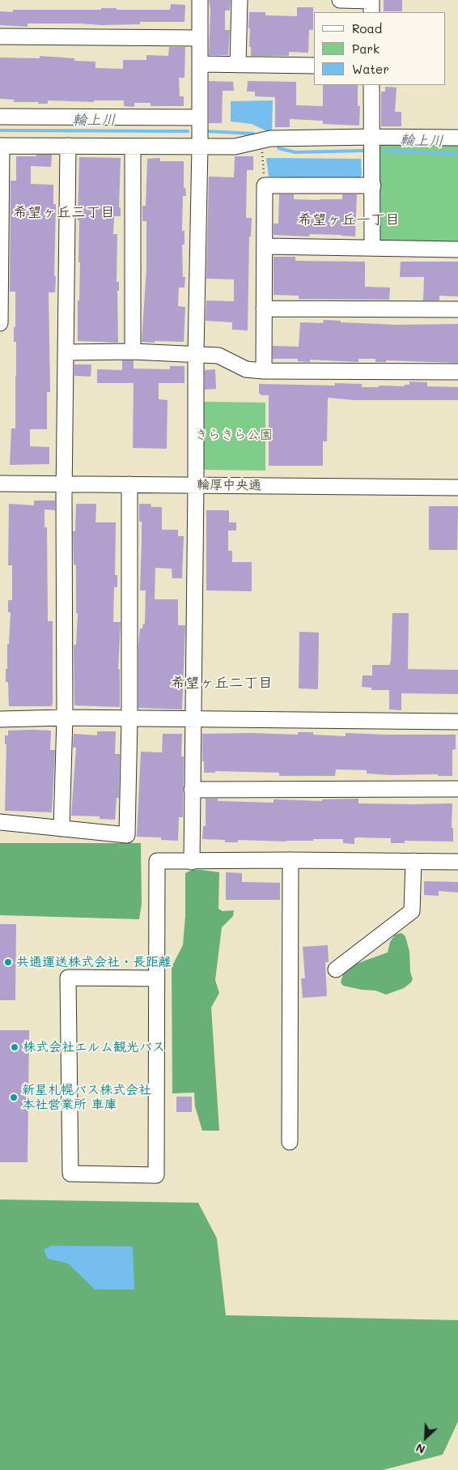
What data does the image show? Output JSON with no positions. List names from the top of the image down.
{
  "streets": {
    "street": ["輪厚中央通"]
  },
  "districts": ["希望ヶ丘三丁目", "希望ヶ丘一丁目", "希望ヶ丘二丁目"],
  "water": ["輪上川"],
  "parks": ["きらきら公園"],
  "places": ["共通運送株式会社・長距離", "株式会社エルム観光バス", "新星札幌バス株式会社 本社営業所 車庫"],
  "legend": ["Road", "Park", "Water"],
  "north": "bottom left"
}
